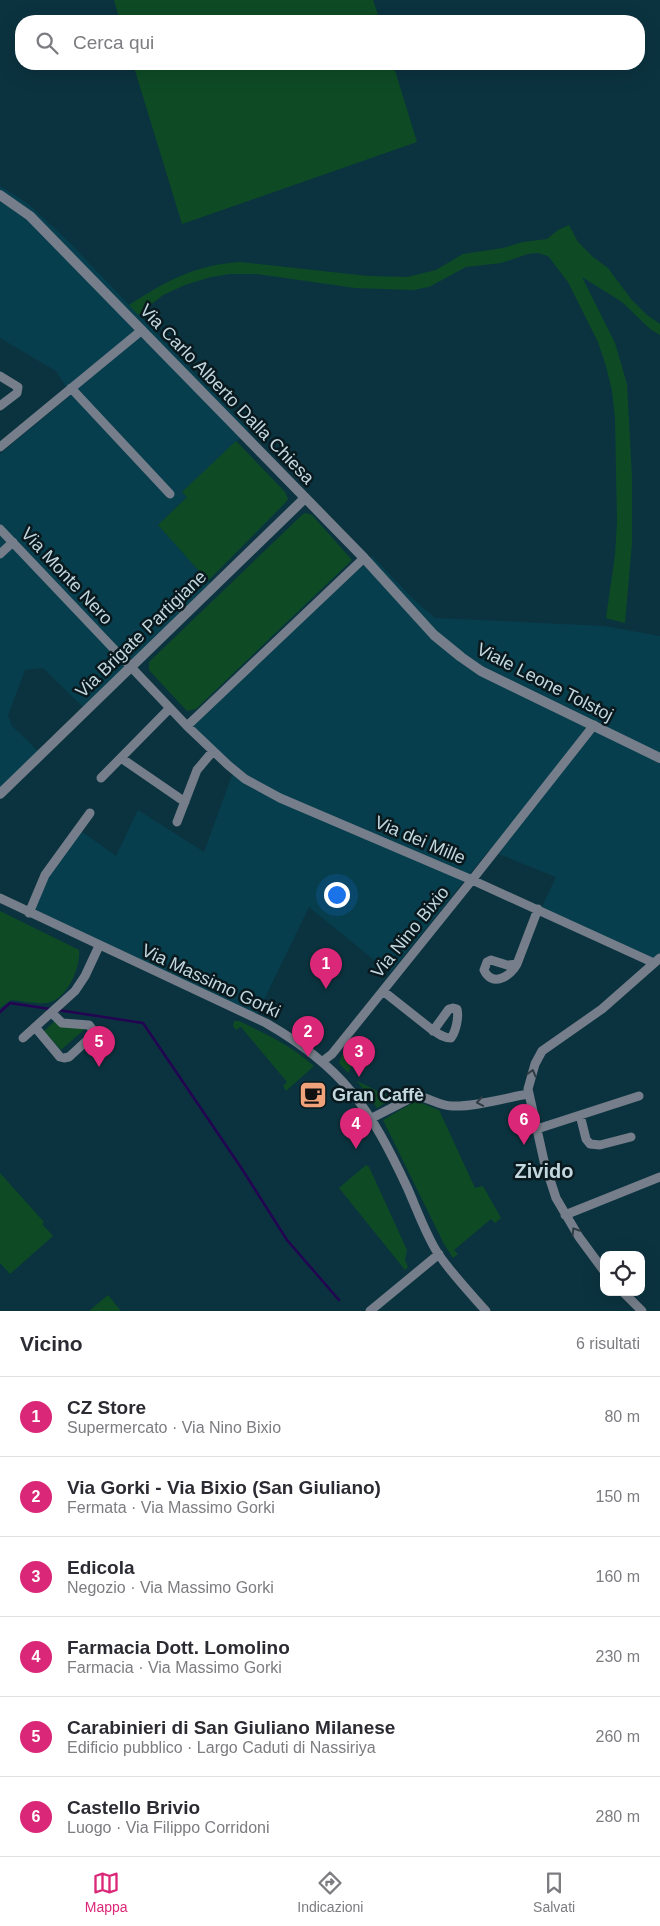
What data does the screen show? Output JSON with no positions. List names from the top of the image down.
{
  "streets": {
    "street": [
      "Via Carlo Alberto Dalla Chiesa",
      "Via Monte Nero",
      "Via Brigate Partigiane",
      "Viale Leone Tolstoj",
      "Via dei Mille",
      "Via Nino Bixio",
      "Via Massimo Gorki"
    ]
  },
  "crossings": [
    ["Via Carlo Alberto Dalla Chiesa", "Via Brigate Partigiane"],
    ["Via Carlo Alberto Dalla Chiesa", "Viale Leone Tolstoj"],
    ["Via Monte Nero", "Via Brigate Partigiane"],
    ["Via Monte Nero", "Via dei Mille"],
    ["Via Brigate Partigiane", "Via dei Mille"],
    ["Viale Leone Tolstoj", "Via Nino Bixio"],
    ["Via dei Mille", "Via Nino Bixio"],
    ["Via Nino Bixio", "Via Massimo Gorki"]
  ],
  "districts": ["Zivido"],
  "places": {
    "cafe": ["Gran Caffè"]
  },
  "page": {
    "search": "Cerca qui",
    "pins": [
      "1",
      "2",
      "5",
      "3",
      "6",
      "4"
    ],
    "heading": ["Vicino", "6 risultati"],
    "list": [
      {
        "mark": "1",
        "name": "CZ Store",
        "note": "Supermercato · Via Nino Bixio",
        "value": "80 m"
      },
      {
        "mark": "2",
        "name": "Via Gorki - Via Bixio (San Giuliano)",
        "note": "Fermata · Via Massimo Gorki",
        "value": "150 m"
      },
      {
        "mark": "3",
        "name": "Edicola",
        "note": "Negozio · Via Massimo Gorki",
        "value": "160 m"
      },
      {
        "mark": "4",
        "name": "Farmacia Dott. Lomolino",
        "note": "Farmacia · Via Massimo Gorki",
        "value": "230 m"
      },
      {
        "mark": "5",
        "name": "Carabinieri di San Giuliano Milanese",
        "note": "Edificio pubblico · Largo Caduti di Nassiriya",
        "value": "260 m"
      },
      {
        "mark": "6",
        "name": "Castello Brivio",
        "note": "Luogo · Via Filippo Corridoni",
        "value": "280 m"
      }
    ],
    "nav": ["Mappa", "Indicazioni", "Salvati"]
  }
}
